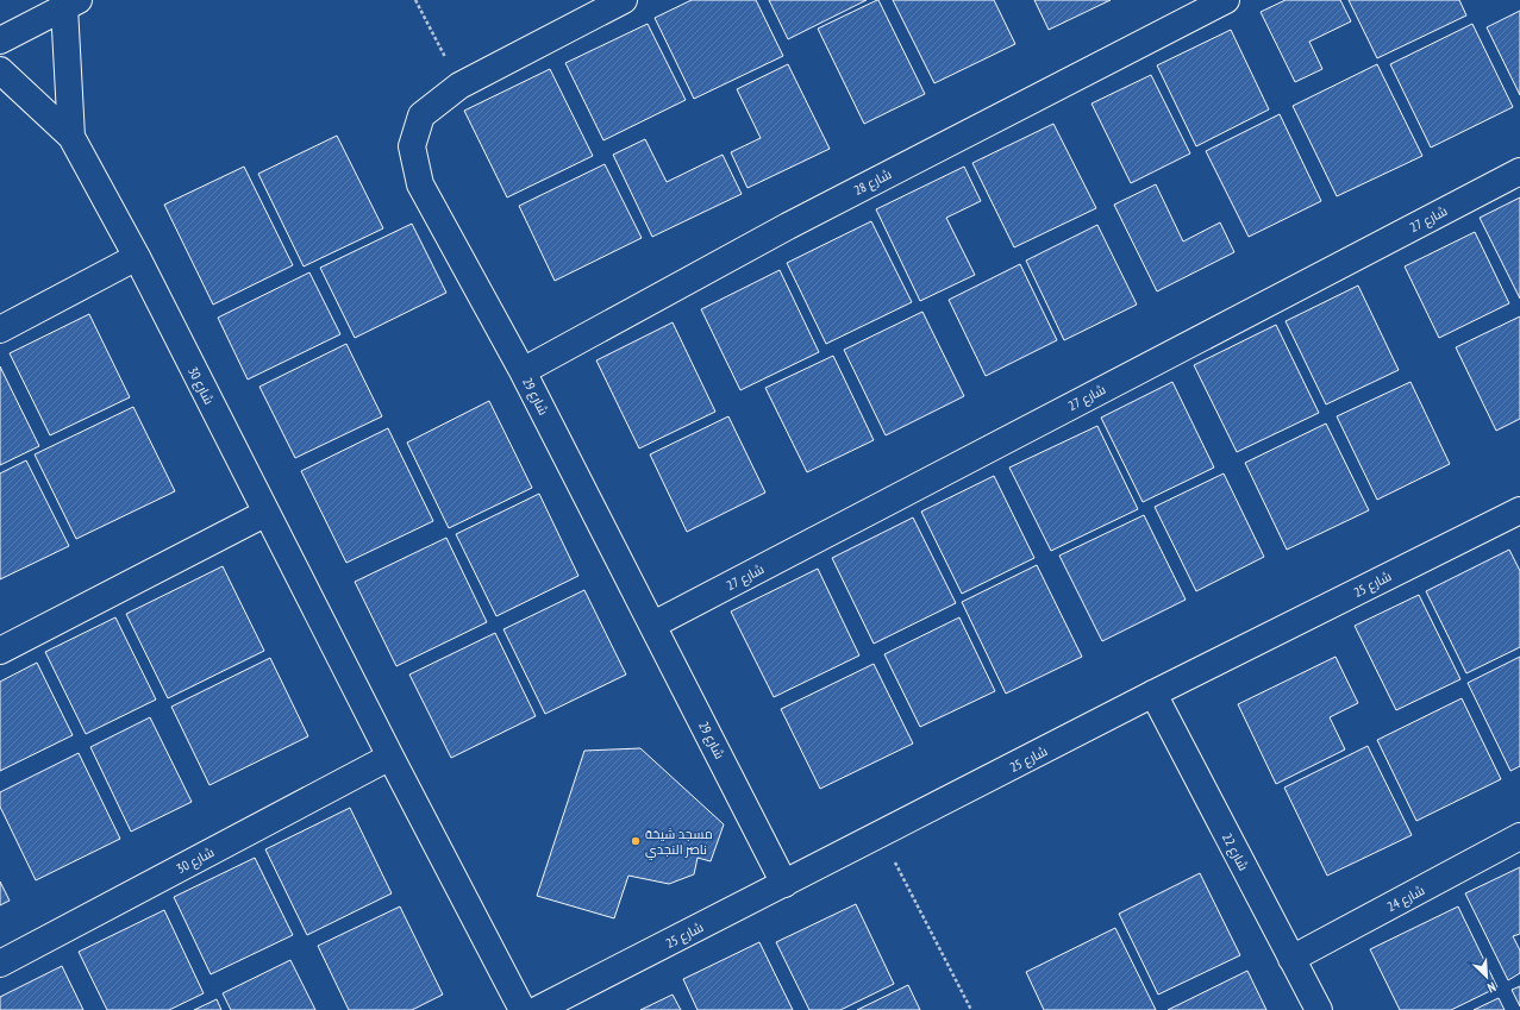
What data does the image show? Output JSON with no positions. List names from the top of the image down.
{
  "streets": {
    "street": [
      "شارع 28",
      "شارع 27",
      "شارع 30",
      "شارع 29",
      "شارع 25",
      "شارع 22",
      "شارع 24"
    ]
  },
  "crossings": [
    ["شارع 28", "شارع 29"],
    ["شارع 27", "شارع 29"],
    ["شارع 29", "شارع 25"],
    ["شارع 25", "شارع 22"],
    ["شارع 22", "شارع 24"]
  ],
  "places": ["مسجد شيخة ناصر النجدي"],
  "north": "bottom right"
}
